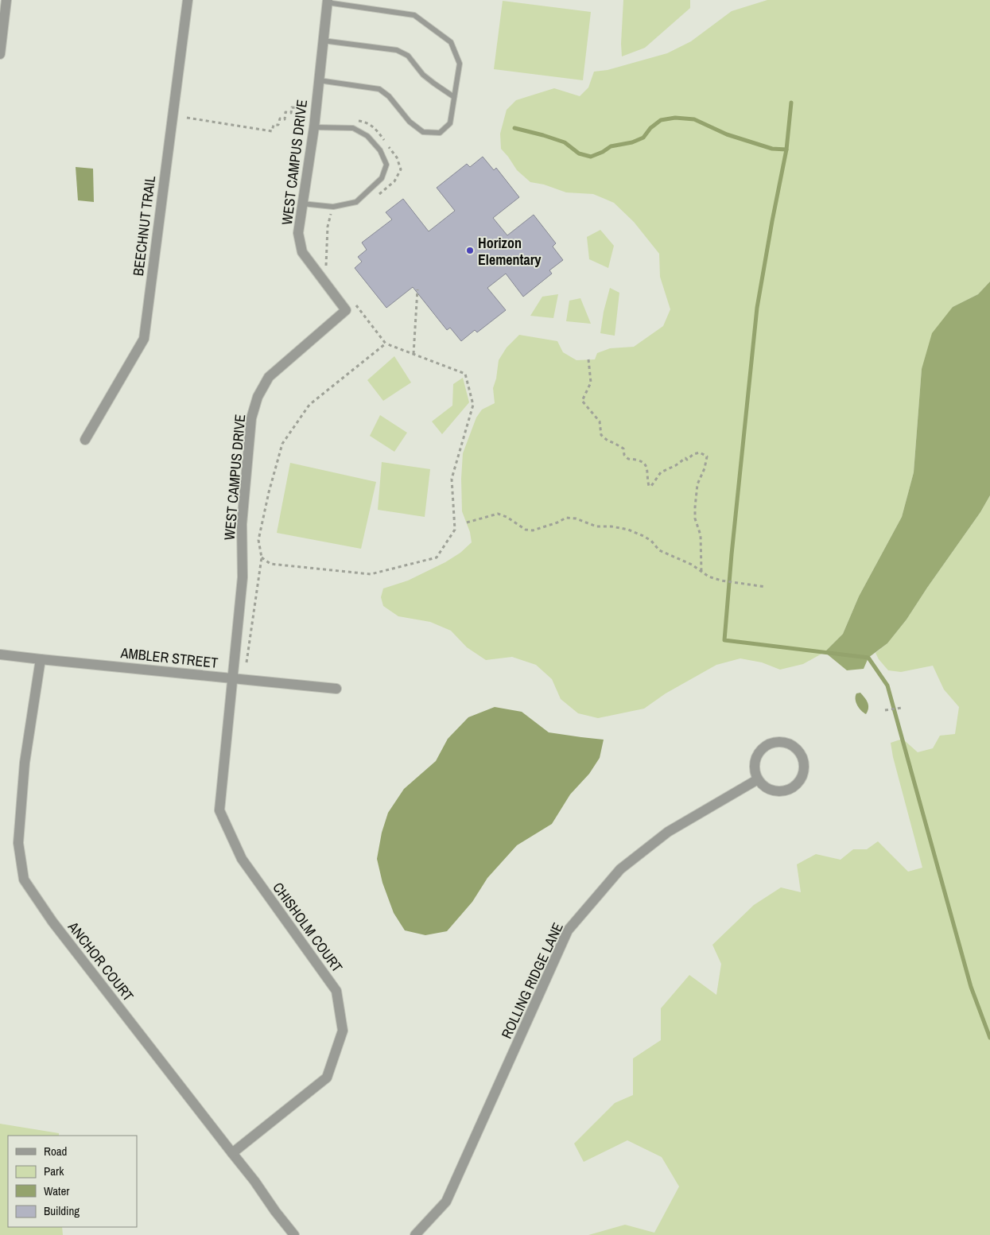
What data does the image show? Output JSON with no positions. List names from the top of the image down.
{
  "streets": {
    "street": [
      "WEST CAMPUS DRIVE",
      "BEECHNUT TRAIL",
      "AMBLER STREET",
      "CHISHOLM COURT",
      "ANCHOR COURT",
      "ROLLING RIDGE LANE"
    ]
  },
  "crossings": [
    ["WEST CAMPUS DRIVE", "AMBLER STREET"],
    ["WEST CAMPUS DRIVE", "CHISHOLM COURT"],
    ["AMBLER STREET", "CHISHOLM COURT"],
    ["AMBLER STREET", "ANCHOR COURT"],
    ["CHISHOLM COURT", "ANCHOR COURT"]
  ],
  "places": ["Horizon Elementary"],
  "legend": [
    "Road",
    "Park",
    "Water",
    "Building"
  ]
}
